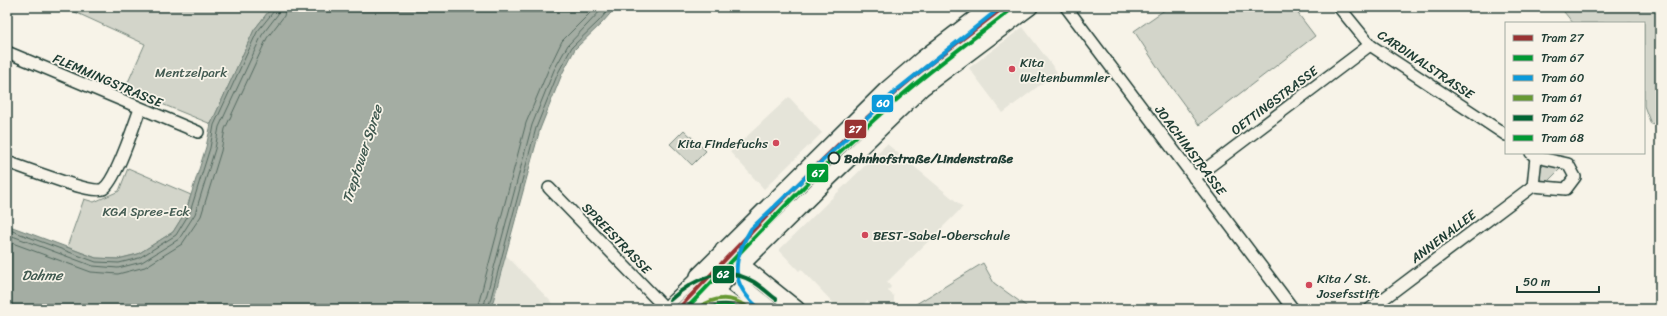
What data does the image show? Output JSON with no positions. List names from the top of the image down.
{
  "streets": {
    "street": [
      "CARDINALSTRASSE",
      "FLEMMINGSTRASSE",
      "OETTINGSTRASSE",
      "JOACHIMSTRASSE",
      "ANNENALLEE",
      "SPREESTRASSE"
    ]
  },
  "crossings": [
    ["CARDINALSTRASSE", "OETTINGSTRASSE"],
    ["OETTINGSTRASSE", "JOACHIMSTRASSE"]
  ],
  "water": ["Treptower Spree", "Dahme"],
  "parks": ["Mentzelpark", "KGA Spree-Eck"],
  "places": [
    "Kita Weltenbummler",
    "Kita Findefuchs",
    "Bahnhofstraße/Lindenstraße",
    "BEST-Sabel-Oberschule",
    "Kita / St. Josefsstift"
  ],
  "lines": [
    "tram line 27",
    "tram line 60",
    "tram line 67",
    "tram line 62",
    "tram line 61",
    "tram line 68"
  ],
  "legend": [
    "Tram 27",
    "Tram 67",
    "Tram 60",
    "Tram 61",
    "Tram 62",
    "Tram 68"
  ],
  "scale_bar": "50 m"
}
